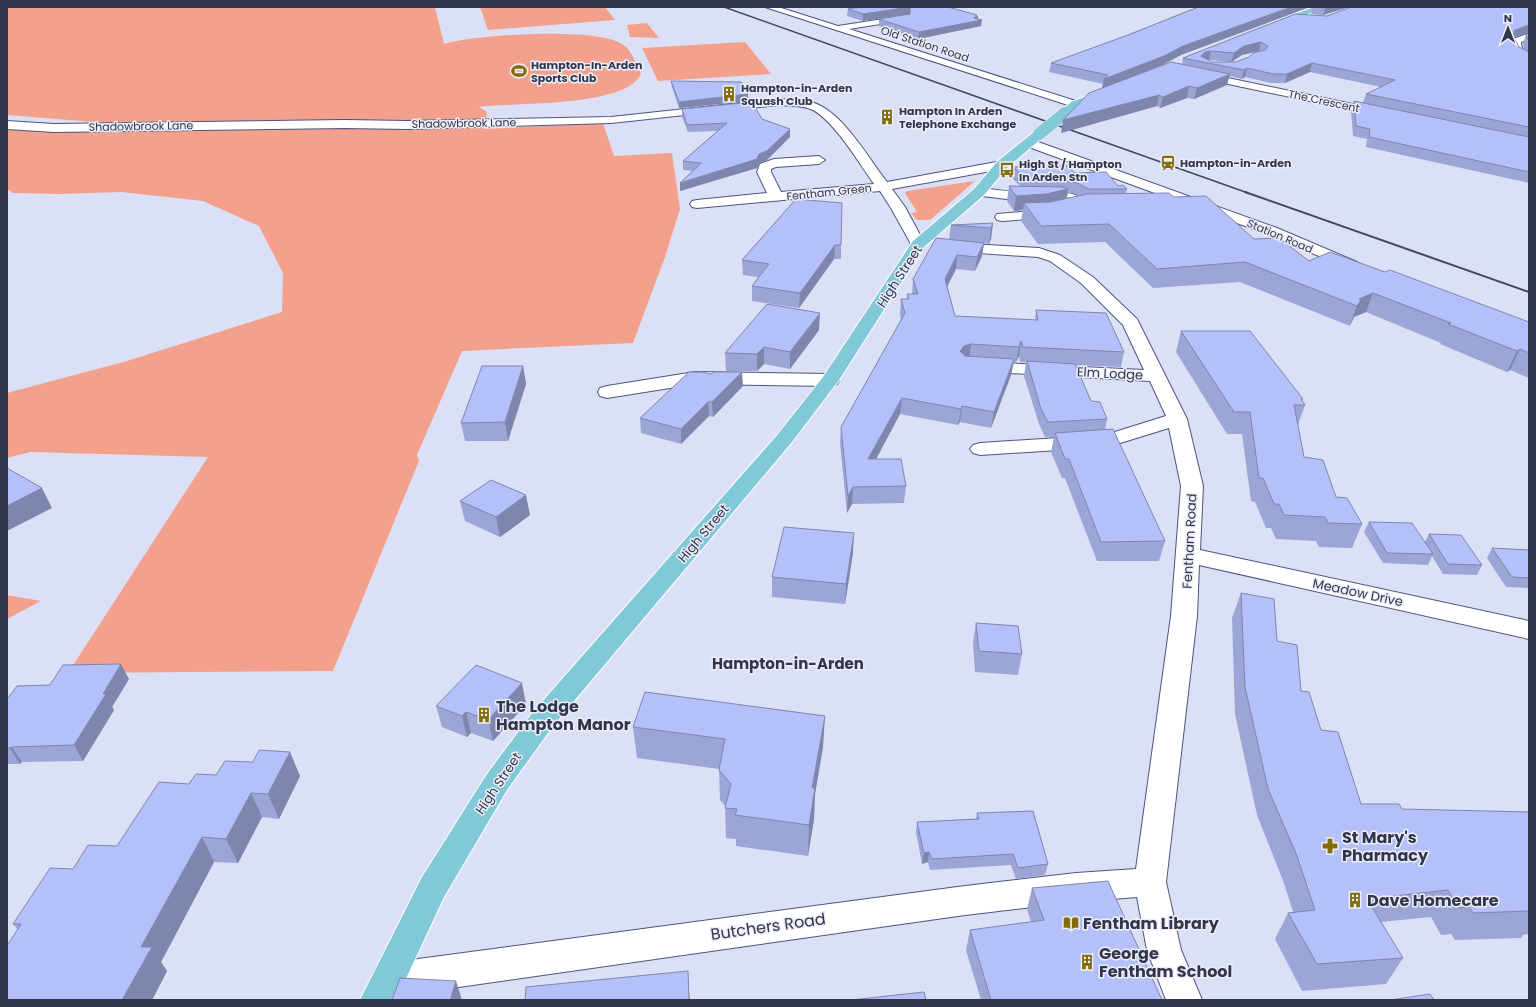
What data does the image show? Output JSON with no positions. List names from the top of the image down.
{
  "streets": {
    "main road": ["High Street"],
    "street": [
      "Old Station Road",
      "The Crescent",
      "Shadowbrook Lane",
      "Fentham Green",
      "Station Road",
      "Elm Lodge",
      "Fentham Road",
      "Meadow Drive",
      "Butchers Road"
    ]
  },
  "crossings": [
    ["Old Station Road", "High Street"],
    ["Shadowbrook Lane", "Fentham Green"],
    ["Shadowbrook Lane", "High Street"],
    ["Shadowbrook Lane", "Fentham Road"],
    ["Station Road", "High Street"],
    ["High Street", "Fentham Road"],
    ["High Street", "Butchers Road"],
    ["Elm Lodge", "Fentham Road"],
    ["Fentham Road", "Meadow Drive"],
    ["Fentham Road", "Butchers Road"]
  ],
  "districts": ["Hampton-in-Arden"],
  "places": {
    "sports": ["Hampton-In-Arden Sports Club"],
    "building": [
      "Hampton-in-Arden Squash Club",
      "Hampton In Arden Telephone Exchange",
      "The Lodge Hampton Manor",
      "Dave Homecare",
      "George Fentham School"
    ],
    "station": ["Hampton-in-Arden"],
    "bus stop": ["High St / Hampton In Arden Stn"],
    "pharmacy": ["St Mary's Pharmacy"],
    "library": ["Fentham Library"]
  },
  "north": "top"
}
